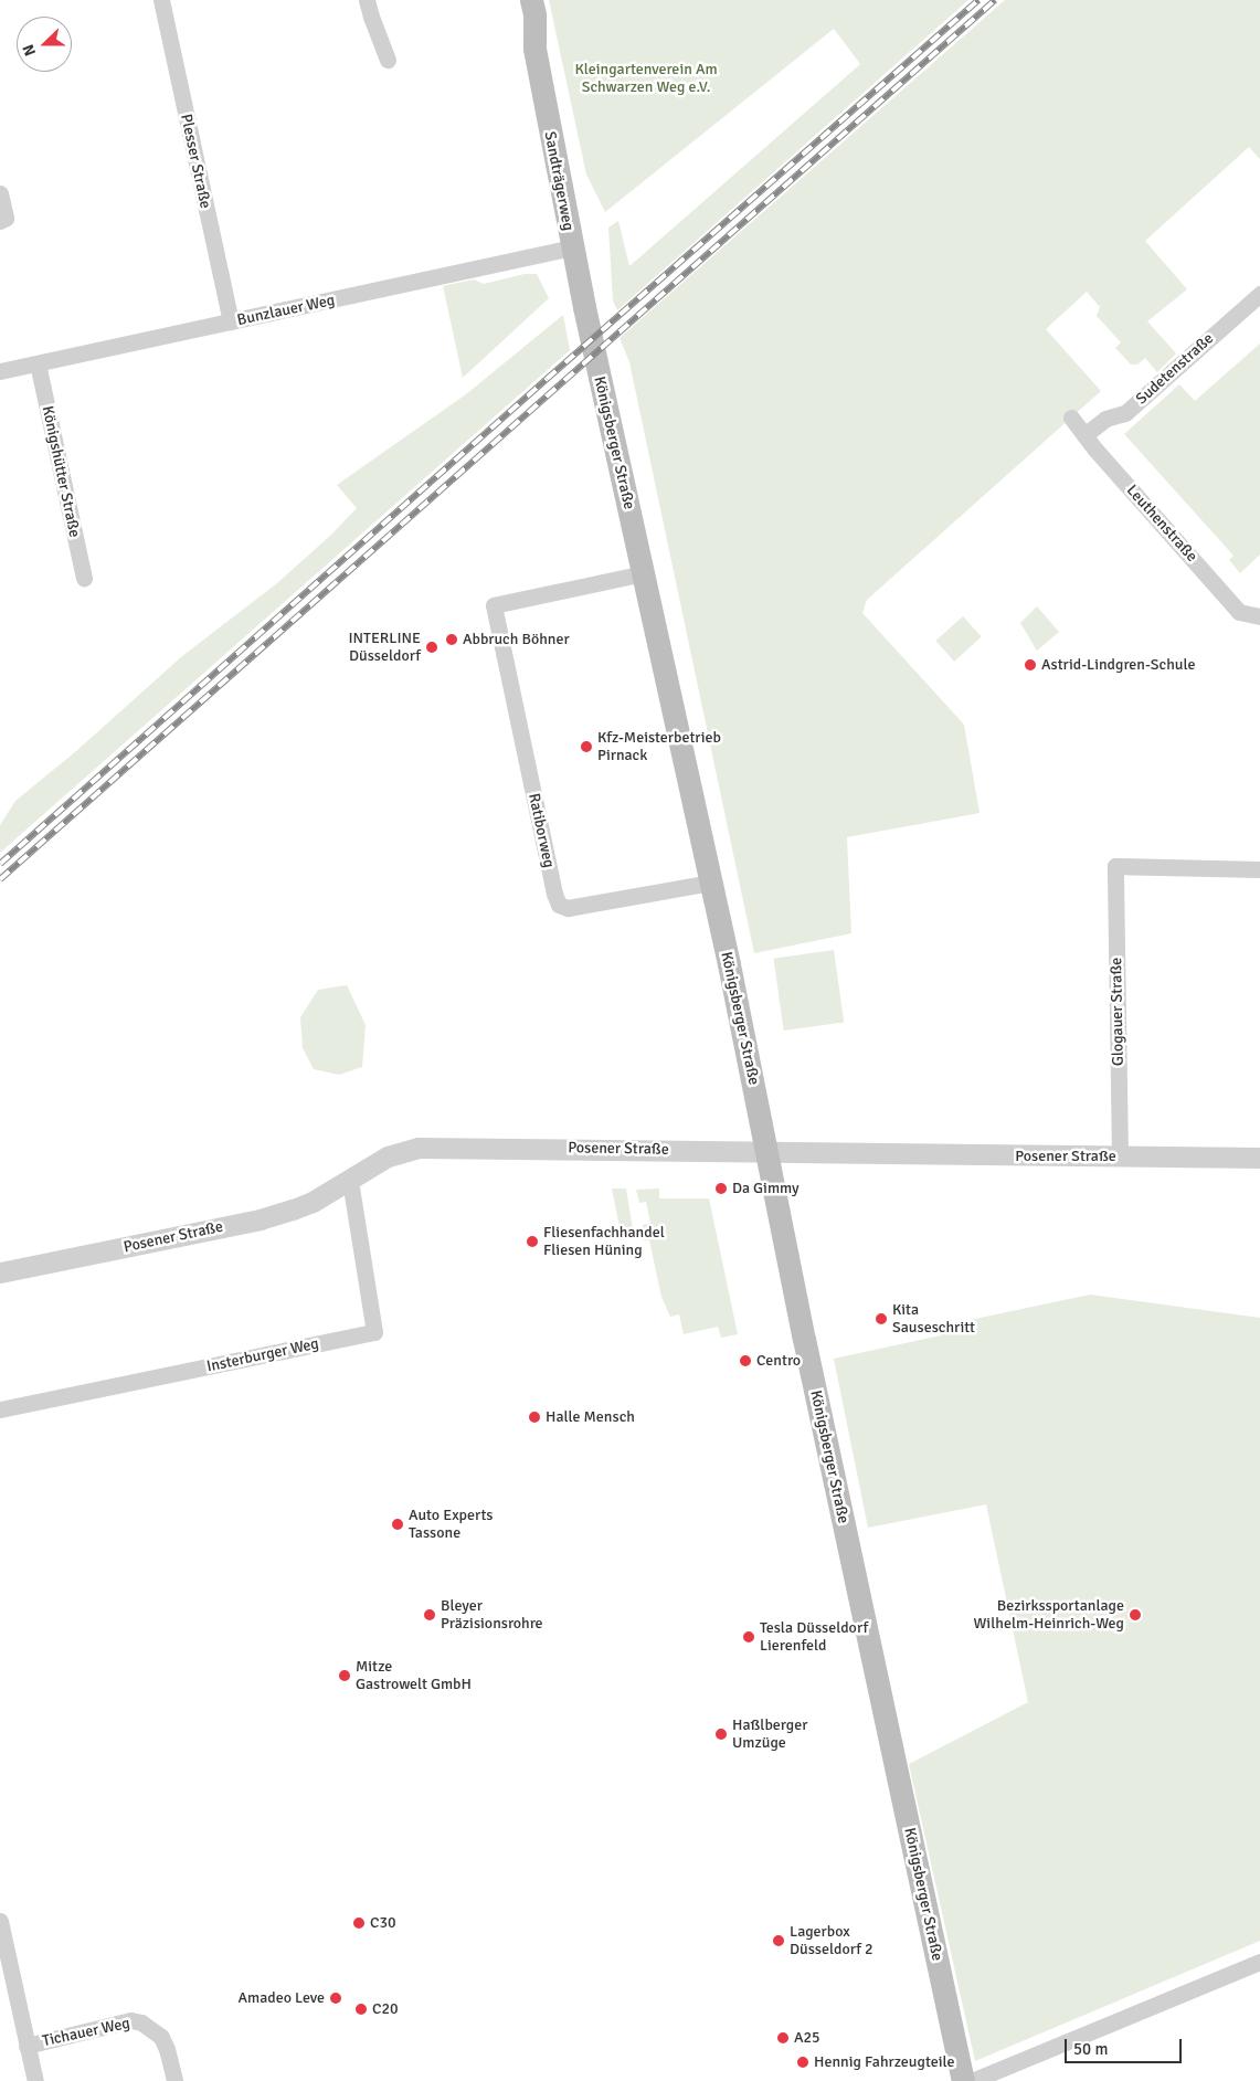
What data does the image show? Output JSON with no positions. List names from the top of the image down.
{
  "streets": {
    "main road": ["Sandträgerweg", "Königsberger Straße"],
    "street": [
      "Plesser Straße",
      "Bunzlauer Weg",
      "Sudetenstraße",
      "Königshütter Straße",
      "Leuthenstraße",
      "Ratiborweg",
      "Glogauer Straße",
      "Posener Straße",
      "Insterburger Weg",
      "Tichauer Weg"
    ]
  },
  "crossings": [
    ["Plesser Straße", "Bunzlauer Weg"],
    ["Sandträgerweg", "Bunzlauer Weg"],
    ["Sandträgerweg", "Königsberger Straße"],
    ["Bunzlauer Weg", "Königshütter Straße"],
    ["Sudetenstraße", "Leuthenstraße"],
    ["Königsberger Straße", "Ratiborweg"],
    ["Königsberger Straße", "Posener Straße"],
    ["Glogauer Straße", "Posener Straße"],
    ["Posener Straße", "Insterburger Weg"]
  ],
  "parks": ["Kleingartenverein Am Schwarzen Weg e.V."],
  "places": [
    "Abbruch Böhner",
    "INTERLINE Düsseldorf",
    "Astrid-Lindgren-Schule",
    "Kfz-Meisterbetrieb Pirnack",
    "Da Gimmy",
    "Fliesenfachhandel Fliesen Hüning",
    "Kita Sauseschritt",
    "Centro",
    "Halle Mensch",
    "Auto Experts Tassone",
    "Bleyer Präzisionsrohre",
    "Bezirkssportanlage Wilhelm-Heinrich-Weg",
    "Tesla Düsseldorf Lierenfeld",
    "Mitze Gastrowelt GmbH",
    "Haßlberger Umzüge",
    "C30",
    "Lagerbox Düsseldorf 2",
    "Amadeo Leve",
    "C20",
    "A25",
    "Hennig Fahrzeugteile"
  ],
  "scale_bar": "50 m",
  "north": "left"
}
